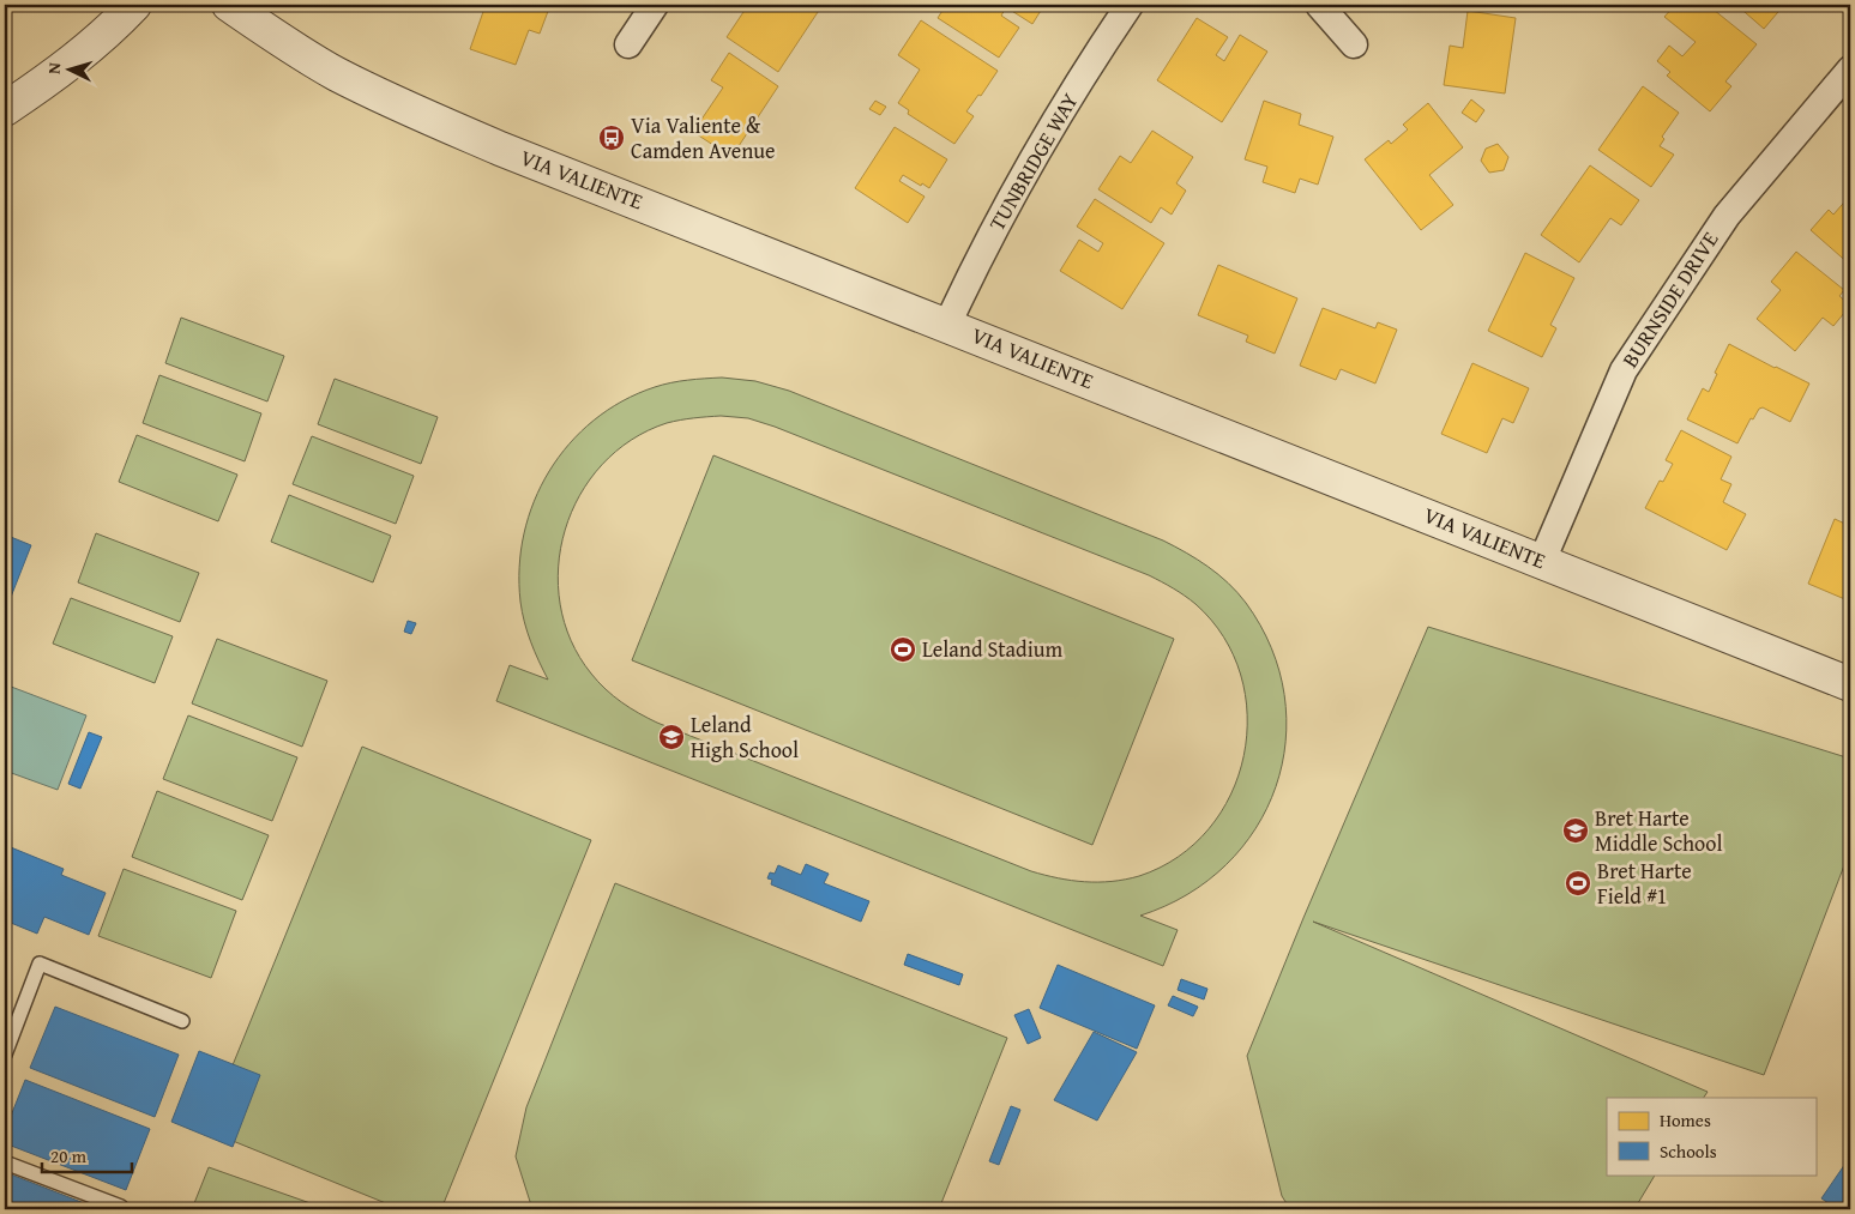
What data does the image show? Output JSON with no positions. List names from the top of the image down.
{
  "streets": {
    "street": ["TUNBRIDGE WAY", "VIA VALIENTE", "BURNSIDE DRIVE"]
  },
  "crossings": [
    ["TUNBRIDGE WAY", "VIA VALIENTE"],
    ["VIA VALIENTE", "BURNSIDE DRIVE"]
  ],
  "places": {
    "bus stop": ["Via Valiente & Camden Avenue"],
    "sports": ["Leland Stadium", "Bret Harte Field #1"],
    "school or university": ["Leland High School", "Bret Harte Middle School"]
  },
  "legend": ["Homes", "Schools"],
  "scale_bar": "20 m",
  "north": "left"
}
